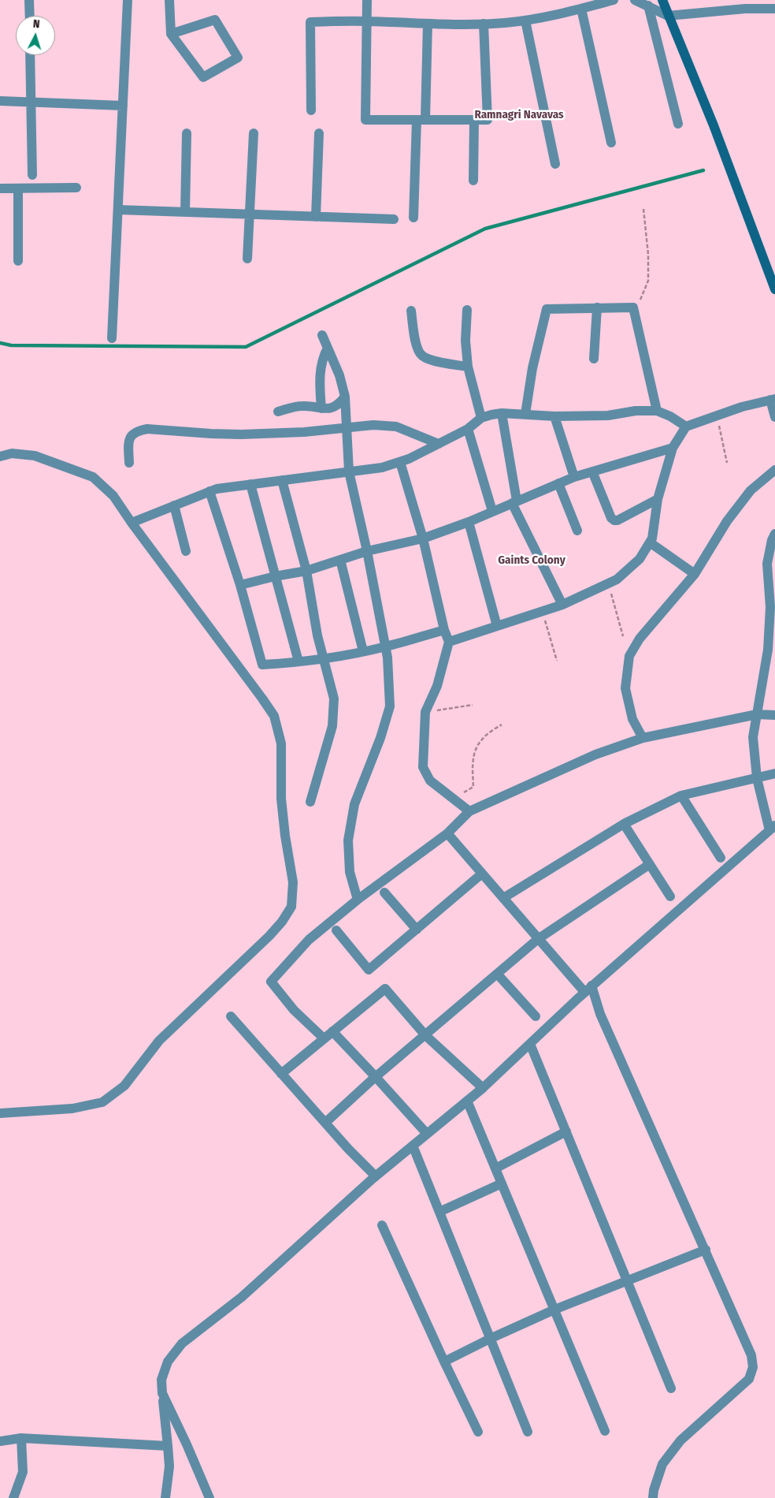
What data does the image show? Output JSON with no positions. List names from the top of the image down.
{
  "districts": ["Ramnagri Navavas", "Gaints Colony"],
  "north": "top"
}
